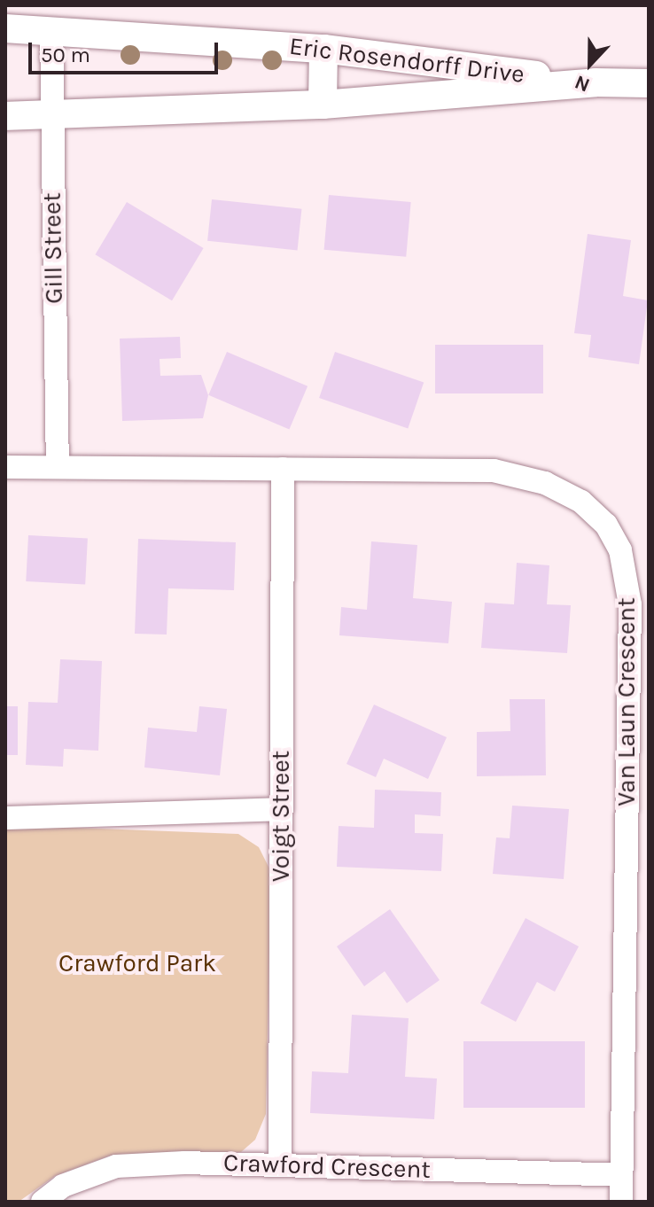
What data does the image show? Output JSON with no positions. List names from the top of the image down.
{
  "streets": {
    "street": [
      "Eric Rosendorff Drive",
      "Gill Street",
      "Van Laun Crescent",
      "Voigt Street",
      "Crawford Crescent"
    ]
  },
  "crossings": [
    ["Eric Rosendorff Drive", "Gill Street"],
    ["Gill Street", "Van Laun Crescent"],
    ["Van Laun Crescent", "Voigt Street"],
    ["Van Laun Crescent", "Crawford Crescent"],
    ["Voigt Street", "Crawford Crescent"]
  ],
  "parks": ["Crawford Park"],
  "scale_bar": "50 m",
  "north": "bottom"
}
